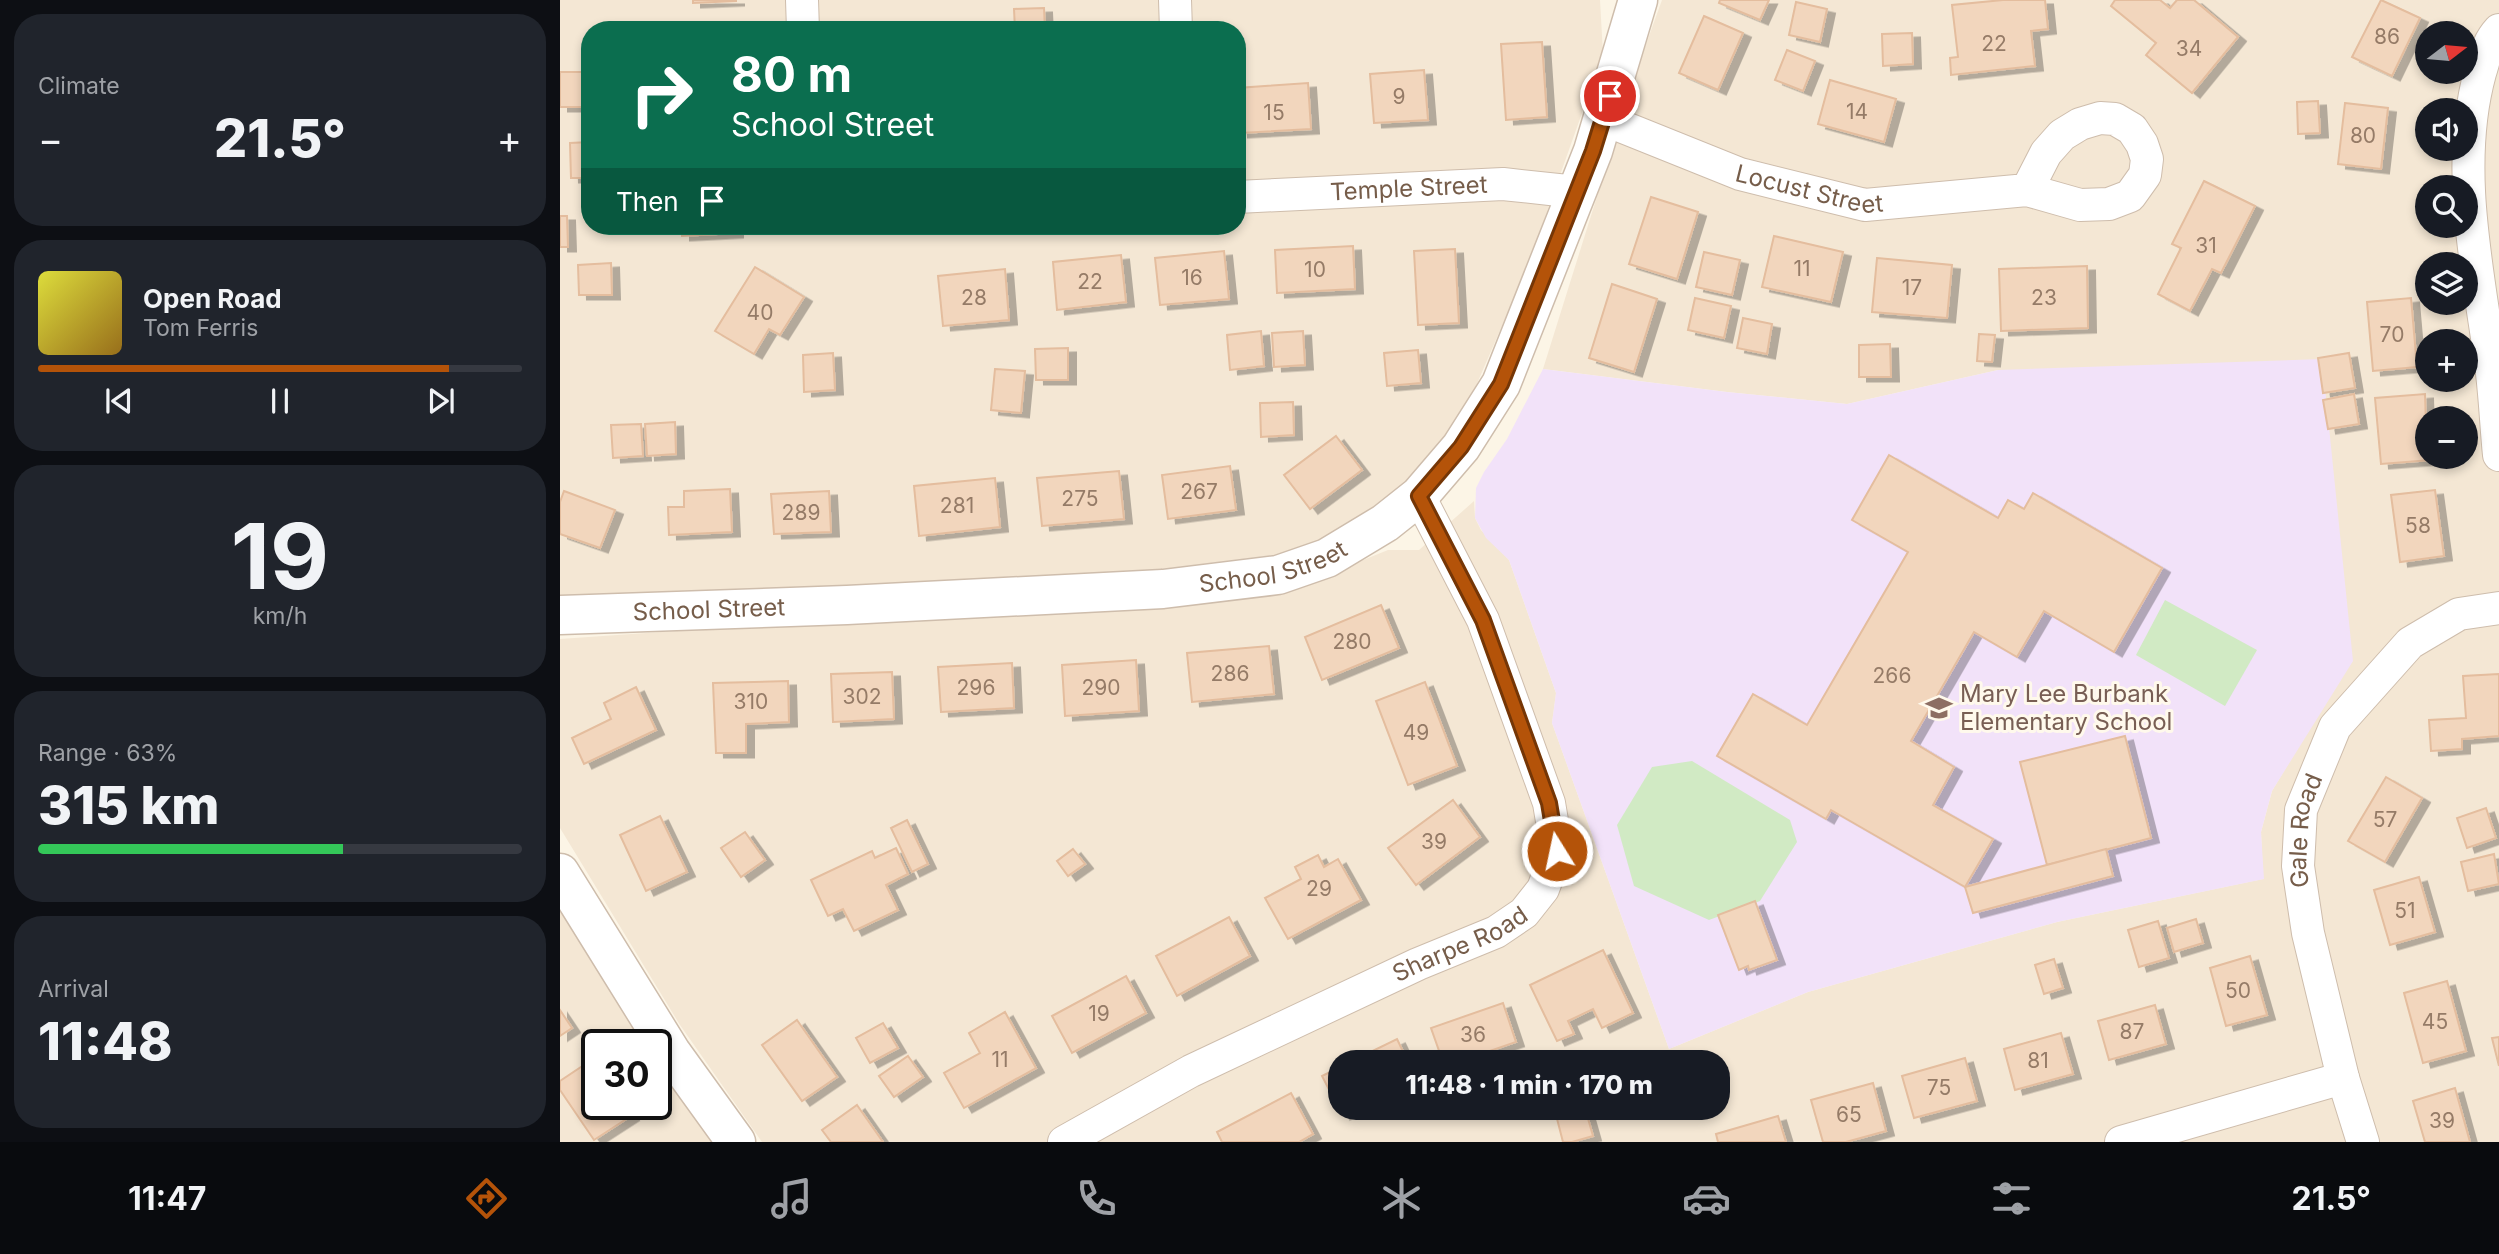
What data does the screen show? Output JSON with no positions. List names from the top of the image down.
{
  "streets": {
    "street": [
      "Locust Street",
      "Temple Street",
      "School Street",
      "Gale Road",
      "Sharpe Road"
    ]
  },
  "crossings": [
    ["Locust Street", "School Street"],
    ["Temple Street", "School Street"],
    ["School Street", "Sharpe Road"]
  ],
  "places": {
    "school or university": ["Mary Lee Burbank Elementary School"]
  },
  "house_numbers": [
    "86",
    "22",
    "34",
    "9",
    "14",
    "15",
    "80",
    "31",
    "11",
    "10",
    "16",
    "22",
    "17",
    "28",
    "23",
    "40",
    "70",
    "267",
    "275",
    "281",
    "289",
    "58",
    "280",
    "286",
    "266",
    "296",
    "290",
    "302",
    "310",
    "49",
    "57",
    "39",
    "29",
    "51",
    "50",
    "19",
    "45",
    "87",
    "36",
    "11",
    "81",
    "75",
    "65",
    "39"
  ],
  "north": "right",
  "page": {
    "tile": [
      "Climate",
      ["19", "km/h"],
      ["Range · 63%", "315 km"],
      ["Arrival", "11:48"]
    ],
    "map_buttons": ["+", "−"],
    "turn": ["80 m", "School Street"],
    "heat": ["−", "21.5°", "+"],
    "then": "Then",
    "song": ["Open Road", "Tom Ferris"],
    "limit": "30",
    "trip": "11:48 · 1 min · 170 m",
    "tabs": ["11:47", "21.5°"]
  }
}
